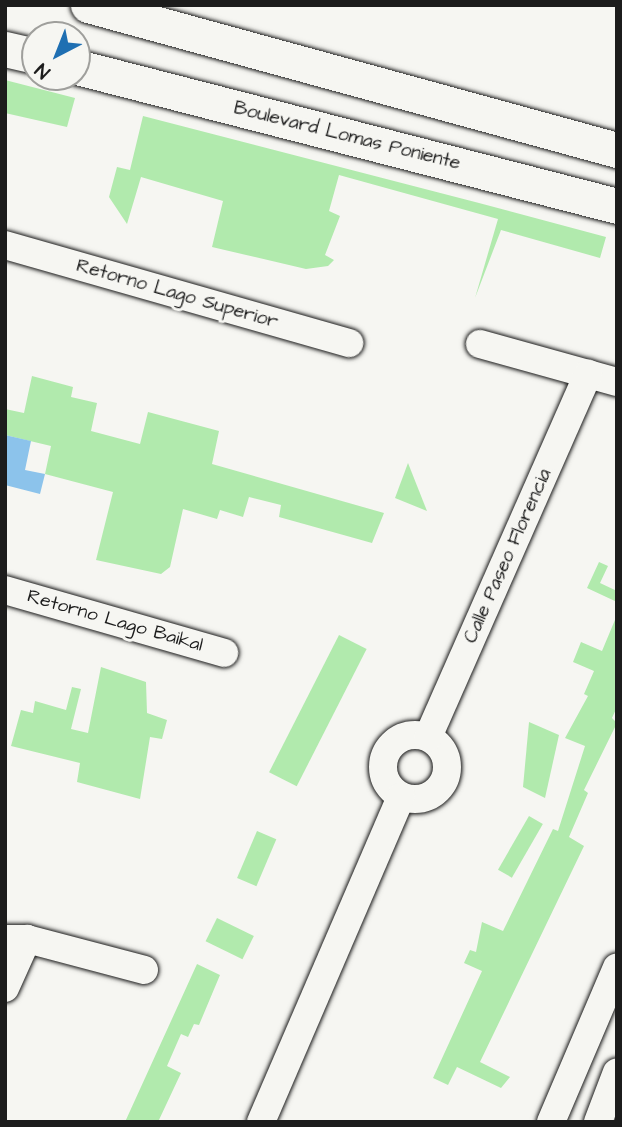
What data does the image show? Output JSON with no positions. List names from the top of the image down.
{
  "streets": {
    "street": [
      "Boulevard Lomas Poniente",
      "Retorno Lago Superior",
      "Calle Paseo Florencia",
      "Retorno Lago Baikal"
    ]
  },
  "north": "bottom left"
}
